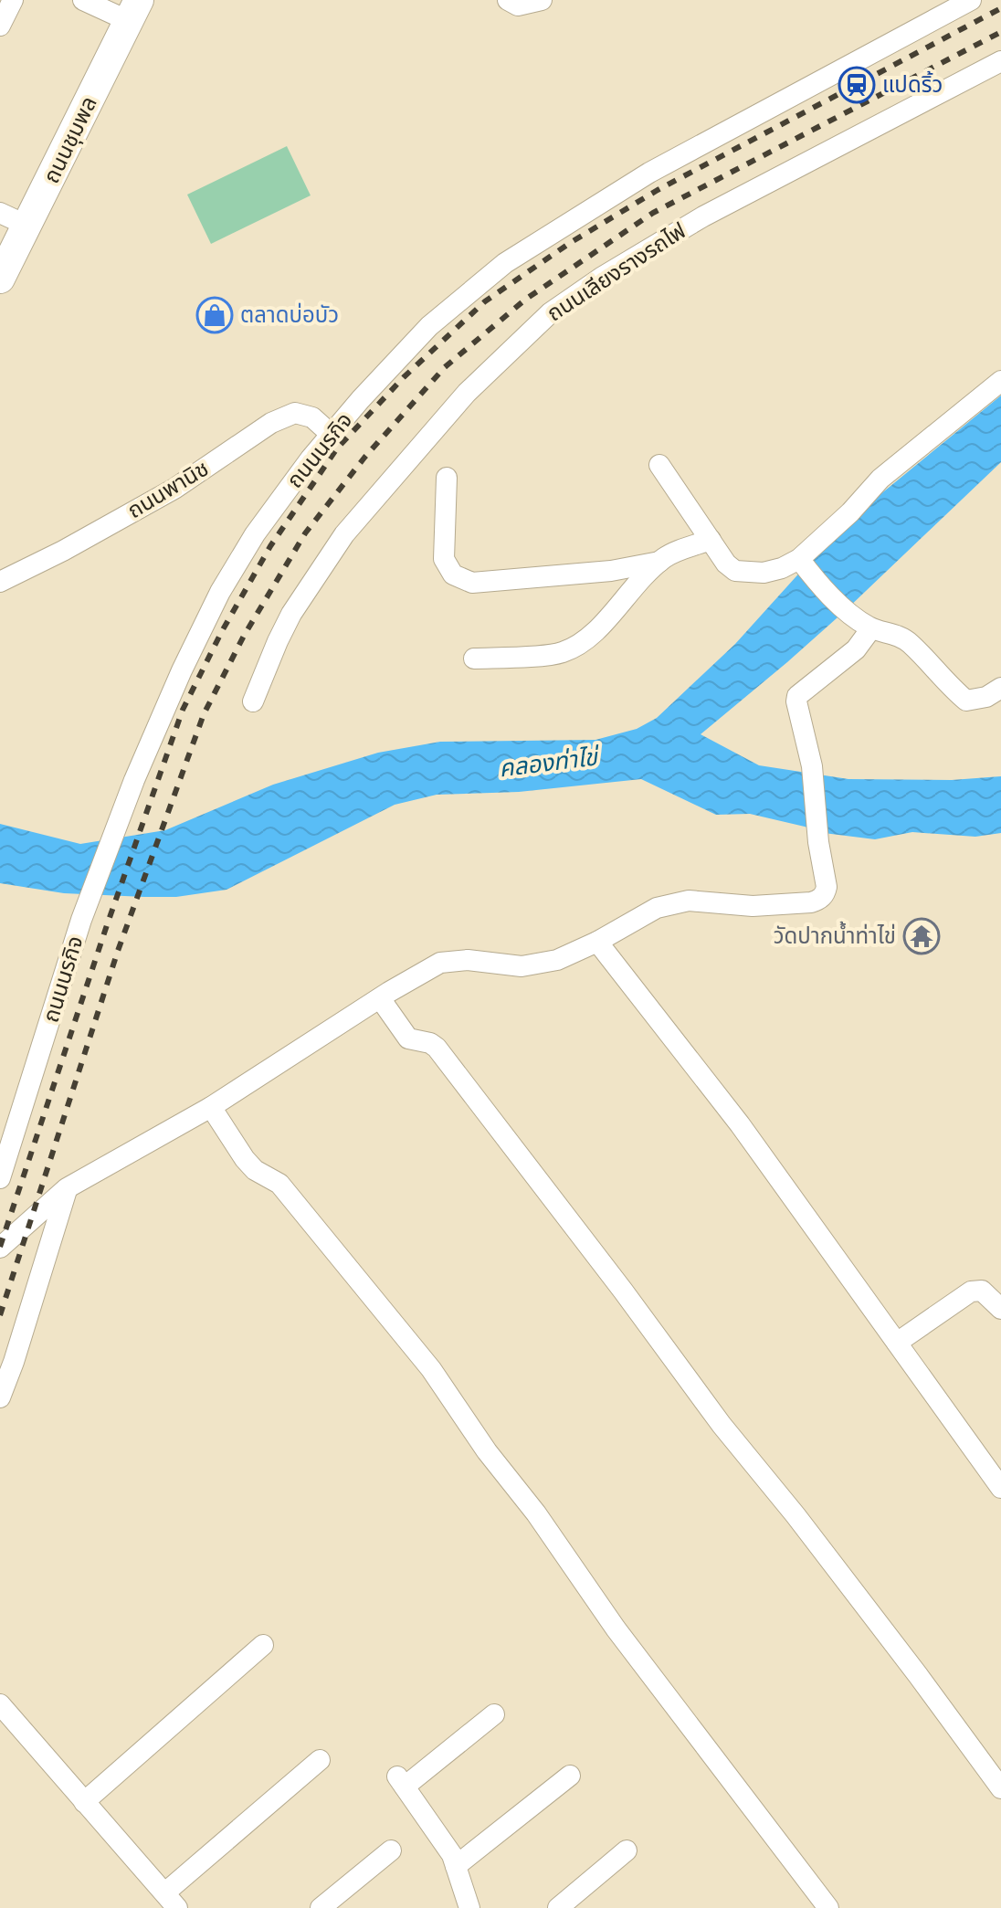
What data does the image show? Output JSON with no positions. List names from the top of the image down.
{
  "streets": {
    "main road": ["ถนนชุมพล"],
    "street": ["ถนนเลียงรางรถไฟ", "ถนนนรกิจ", "ถนนพานิช"]
  },
  "crossings": [
    ["ถนนนรกิจ", "ถนนพานิช"]
  ],
  "water": ["คลองท่าไข่"],
  "places": {
    "station": ["แปดริ้ว"],
    "shop": ["ตลาดบ่อบัว"],
    "temple": ["วัดปากน้ำท่าไข่"]
  }
}
